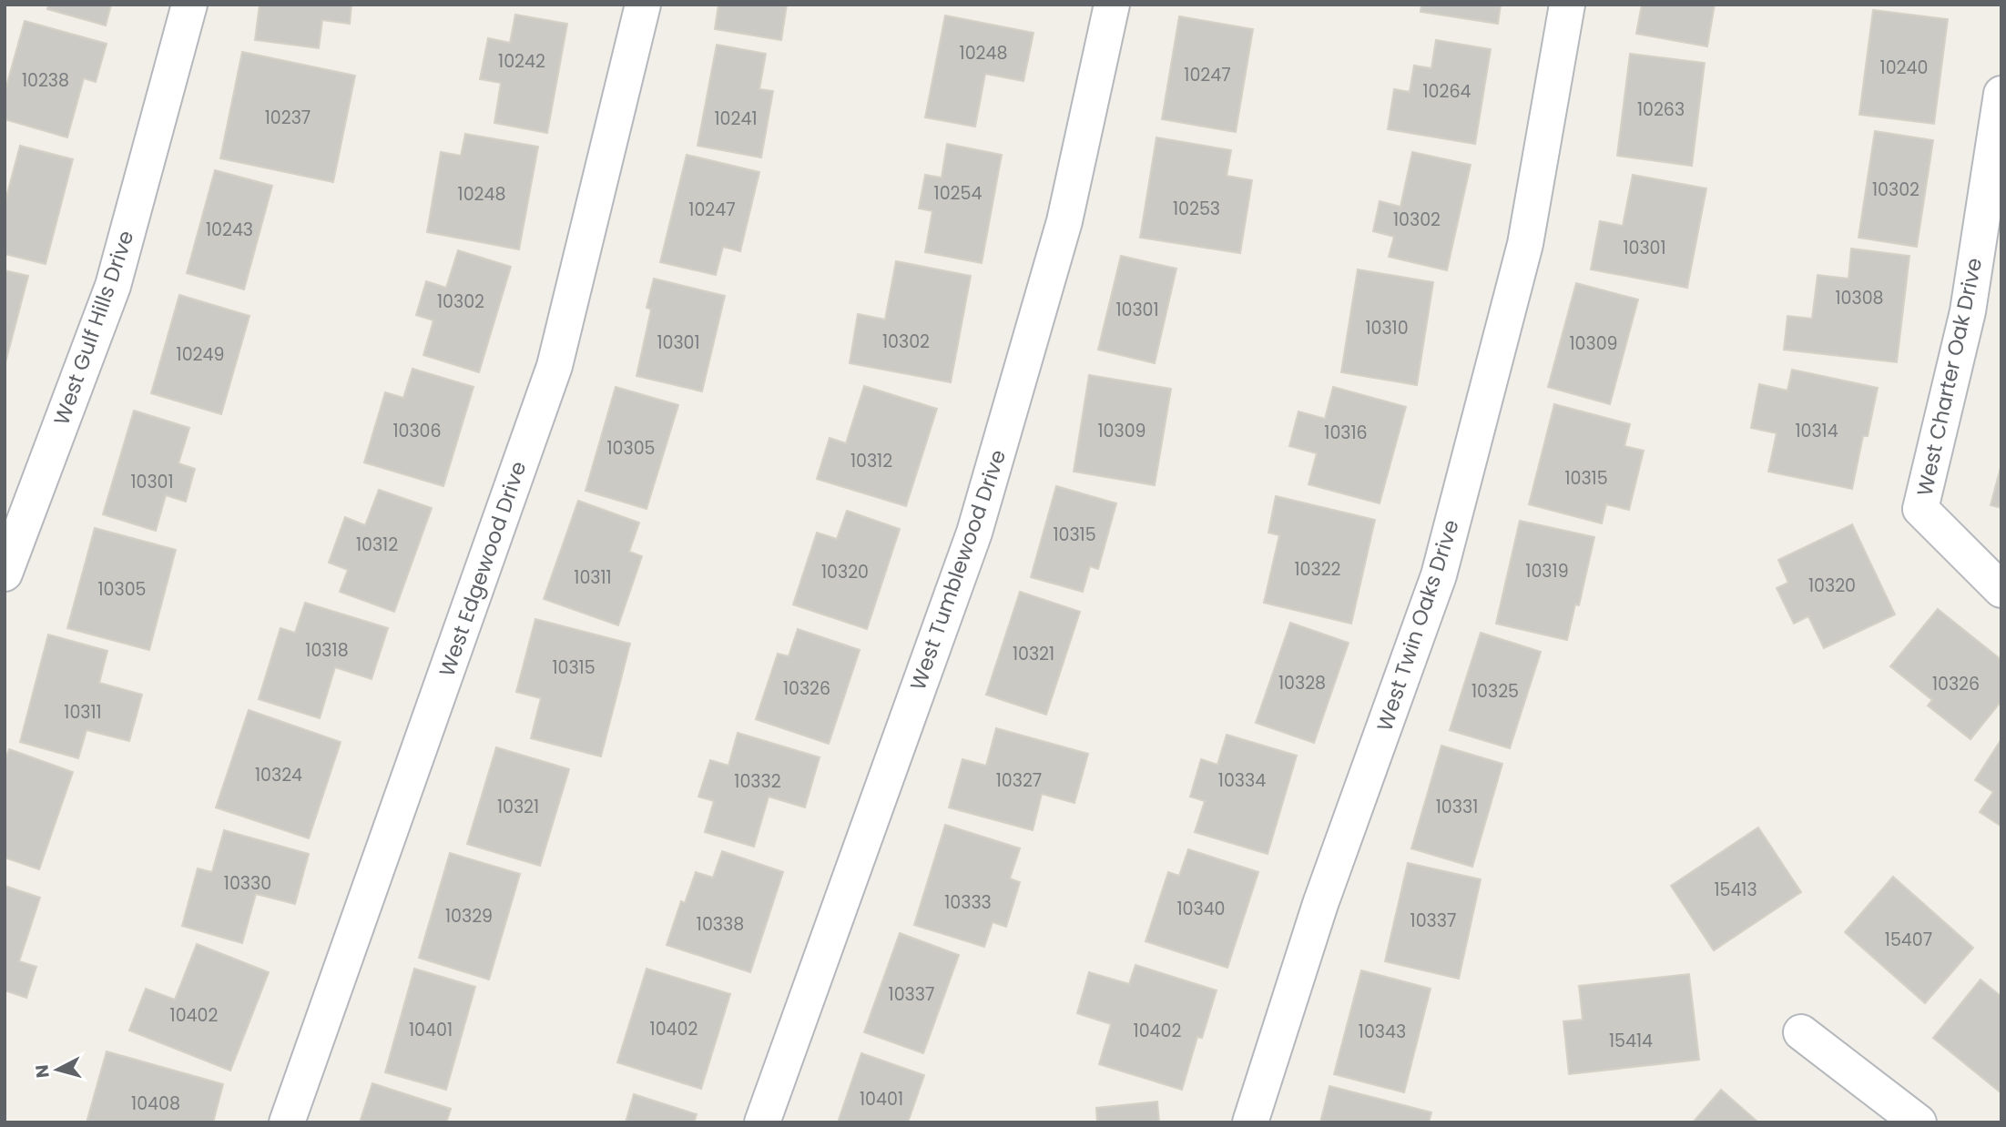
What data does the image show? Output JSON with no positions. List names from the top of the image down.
{
  "streets": {
    "street": [
      "West Gulf Hills Drive",
      "West Charter Oak Drive",
      "West Edgewood Drive",
      "West Tumblewood Drive",
      "West Twin Oaks Drive"
    ]
  },
  "house_numbers": [
    "10248",
    "10242",
    "10240",
    "10247",
    "10238",
    "10264",
    "10263",
    "10237",
    "10241",
    "10302",
    "10254",
    "10248",
    "10253",
    "10247",
    "10302",
    "10243",
    "10301",
    "10308",
    "10302",
    "10301",
    "10310",
    "10302",
    "10301",
    "10309",
    "10249",
    "10306",
    "10309",
    "10314",
    "10316",
    "10305",
    "10312",
    "10315",
    "10301",
    "10315",
    "10312",
    "10322",
    "10319",
    "10320",
    "10311",
    "10320",
    "10305",
    "10318",
    "10321",
    "10315",
    "10328",
    "10326",
    "10326",
    "10325",
    "10311",
    "10324",
    "10327",
    "10334",
    "10332",
    "10321",
    "10331",
    "10330",
    "15413",
    "10333",
    "10340",
    "10329",
    "10337",
    "10338",
    "15407",
    "10337",
    "10402",
    "10402",
    "10401",
    "10402",
    "10343",
    "15414",
    "10401",
    "10408"
  ],
  "north": "left"
}
